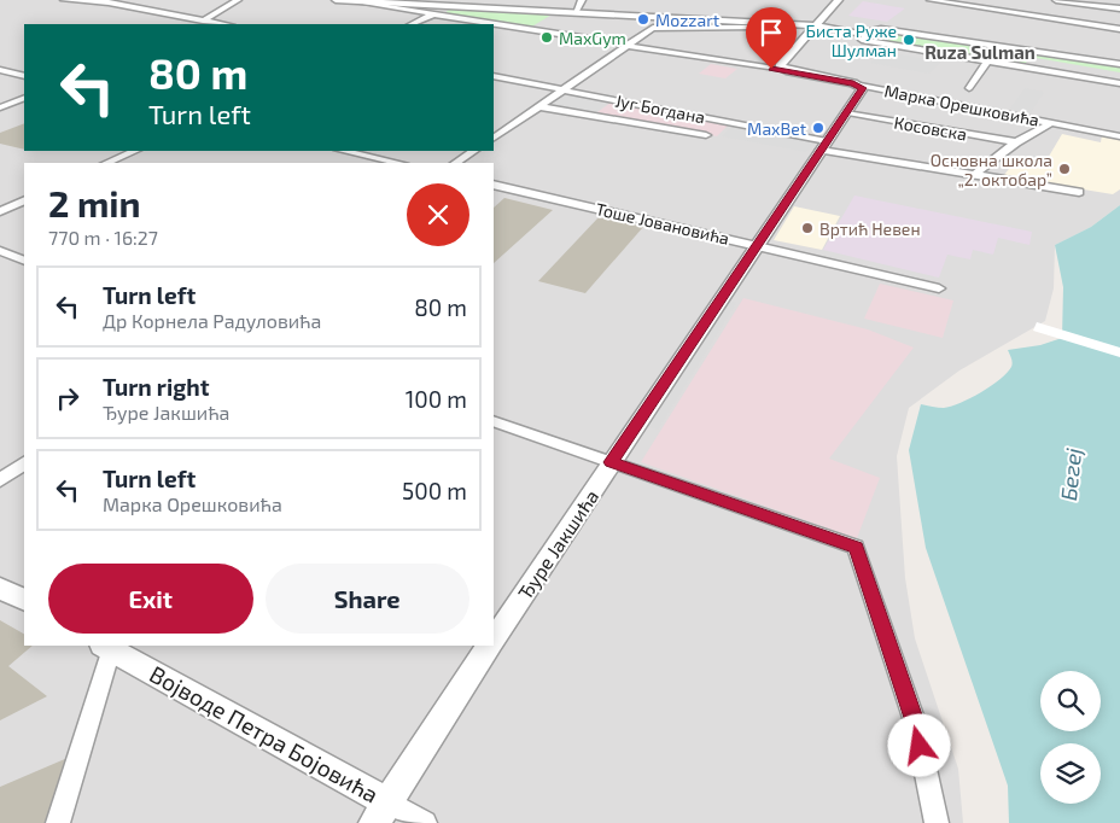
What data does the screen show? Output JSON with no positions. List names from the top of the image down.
{
  "streets": {
    "street": [
      "Марка Орешковића",
      "Југ Богдана",
      "Косовска",
      "Тоше Јовановића",
      "Ђуре Јакшића",
      "Војводе Петра Бојовића"
    ]
  },
  "crossings": [
    ["Марка Орешковића", "Ђуре Јакшића"],
    ["Југ Богдана", "Ђуре Јакшића"],
    ["Косовска", "Ђуре Јакшића"],
    ["Тоше Јовановића", "Ђуре Јакшића"],
    ["Ђуре Јакшића", "Војводе Петра Бојовића"]
  ],
  "districts": ["Ruza Sulman"],
  "water": ["Бегеј"],
  "places": [
    "Mozzart",
    "MaxGym",
    "Биста Руже Шулман",
    "MaxBet",
    "Основна школа „2. октобар”",
    "Вртић Невен"
  ],
  "page": {
    "turn": ["80 m", "Turn left"],
    "heading": ["2 min", "770 m · 16:27"],
    "list": [
      {
        "name": "Turn left",
        "note": "Др Корнела Радуловића",
        "value": "80 m"
      },
      {
        "name": "Turn right",
        "note": "Ђуре Јакшића",
        "value": "100 m"
      },
      {
        "name": "Turn left",
        "note": "Марка Орешковића",
        "value": "500 m"
      }
    ],
    "buttons": ["Exit", "Share"]
  }
}
